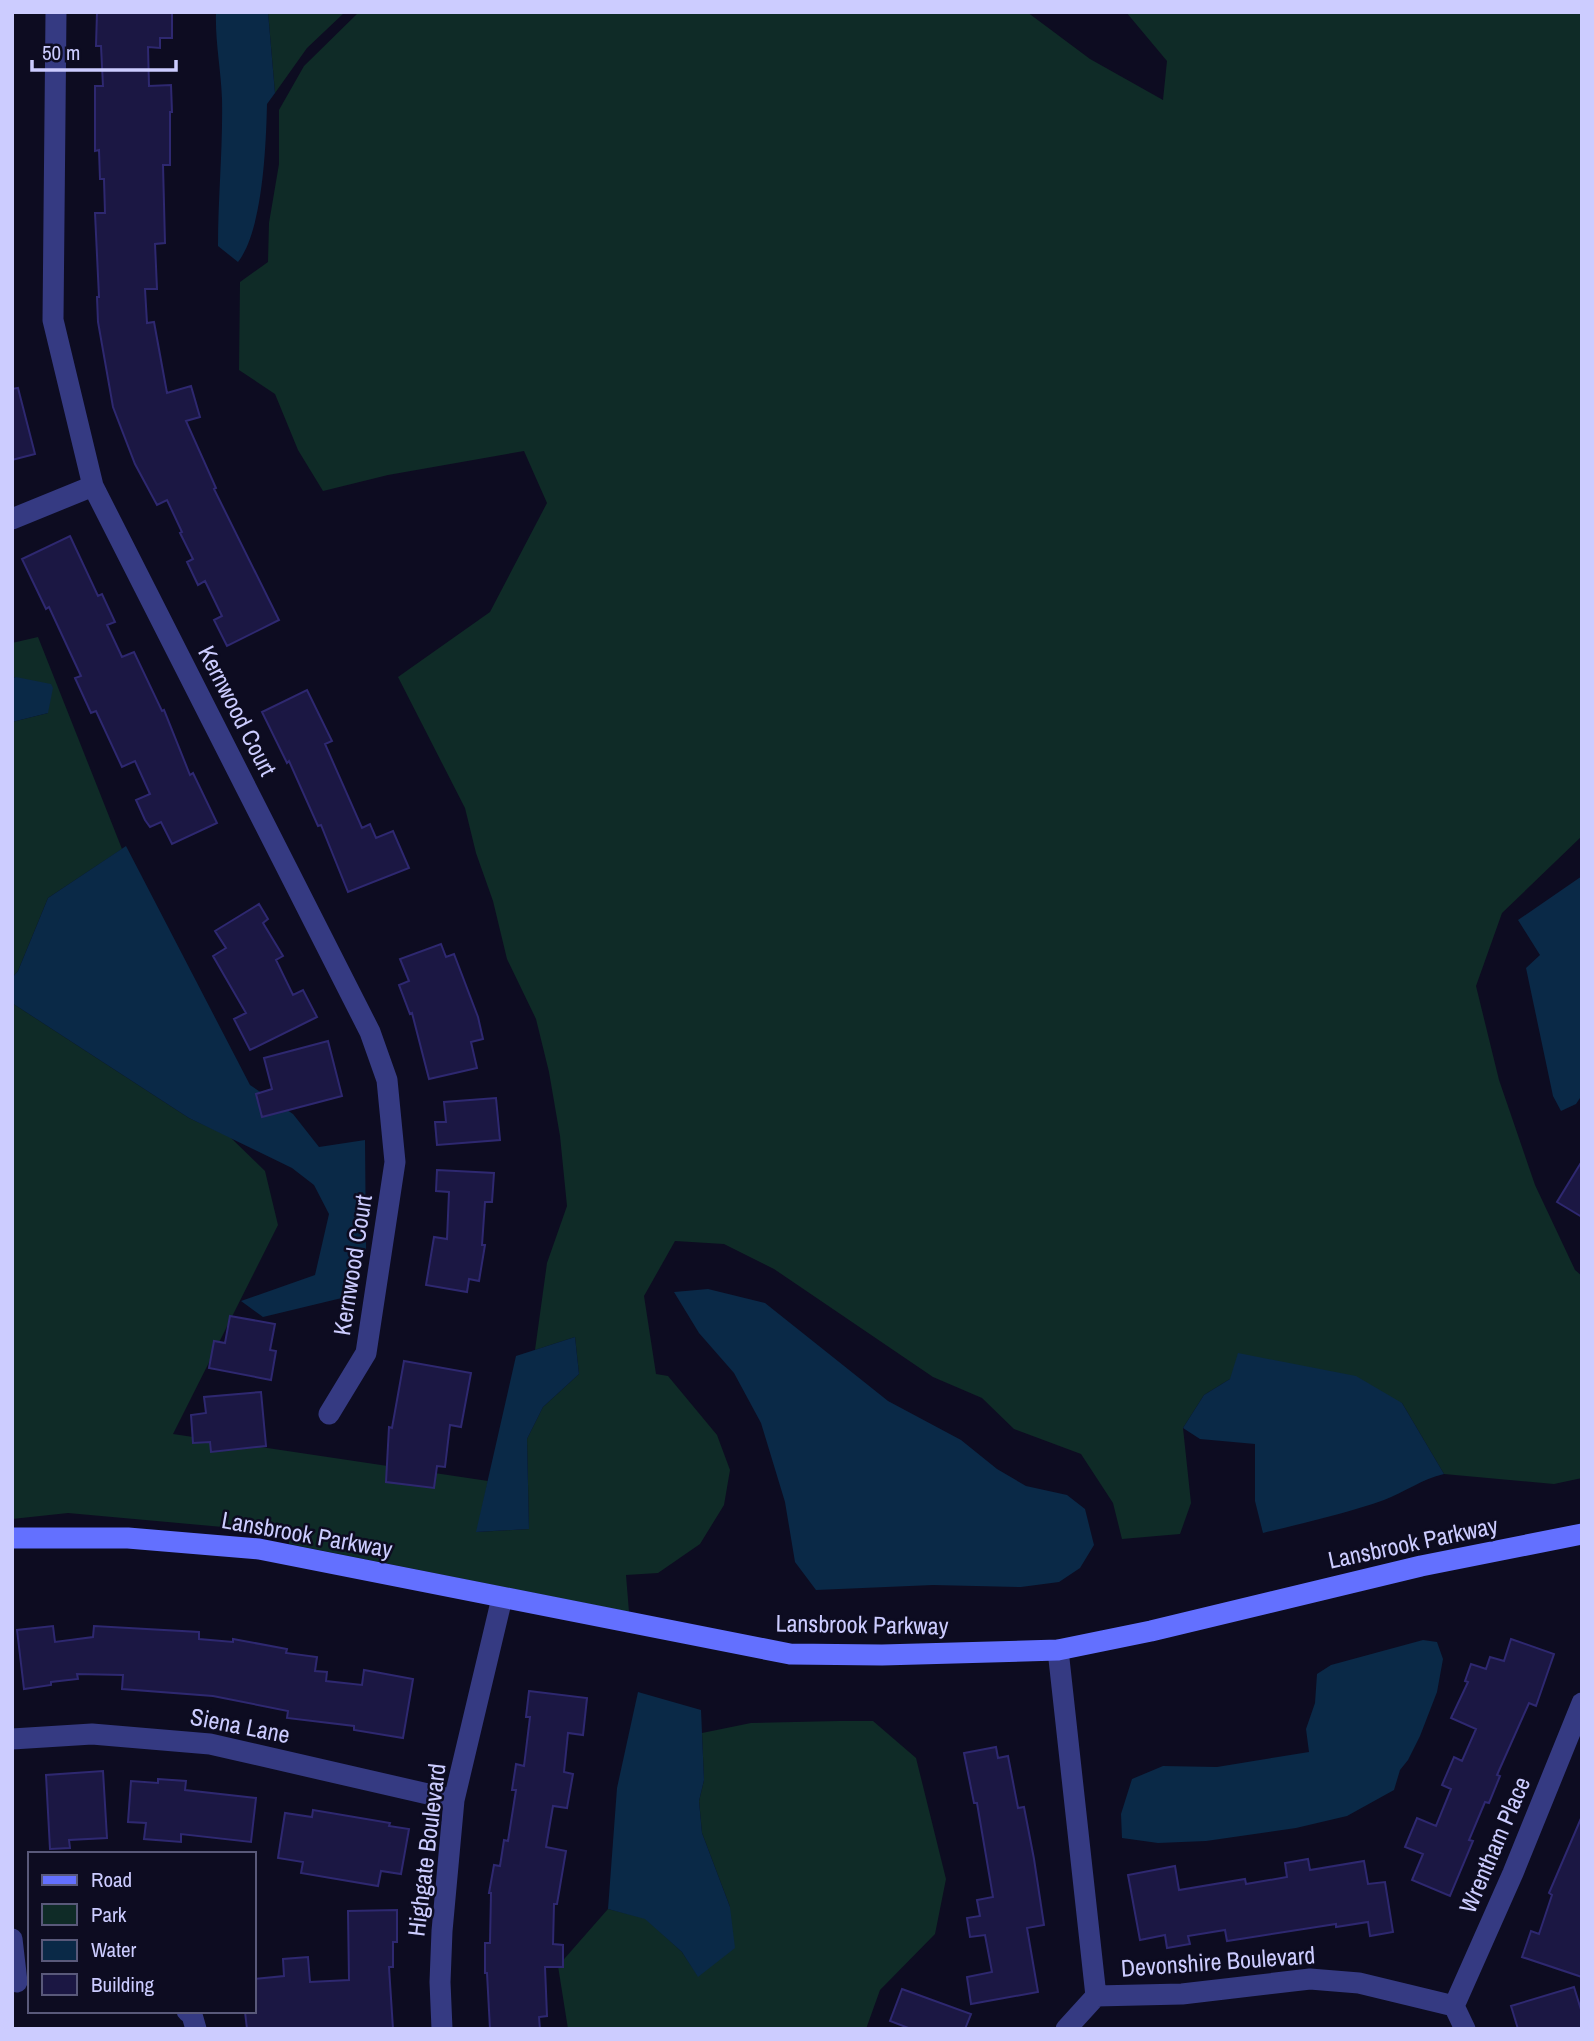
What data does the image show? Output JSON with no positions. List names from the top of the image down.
{
  "streets": {
    "street": [
      "Kernwood Court",
      "Lansbrook Parkway",
      "Siena Lane",
      "Wrentham Place",
      "Highgate Boulevard",
      "Devonshire Boulevard"
    ]
  },
  "crossings": [
    ["Lansbrook Parkway", "Highgate Boulevard"],
    ["Lansbrook Parkway", "Devonshire Boulevard"],
    ["Siena Lane", "Highgate Boulevard"],
    ["Wrentham Place", "Devonshire Boulevard"]
  ],
  "legend": [
    "Road",
    "Park",
    "Water",
    "Building"
  ],
  "scale_bar": "50 m"
}
